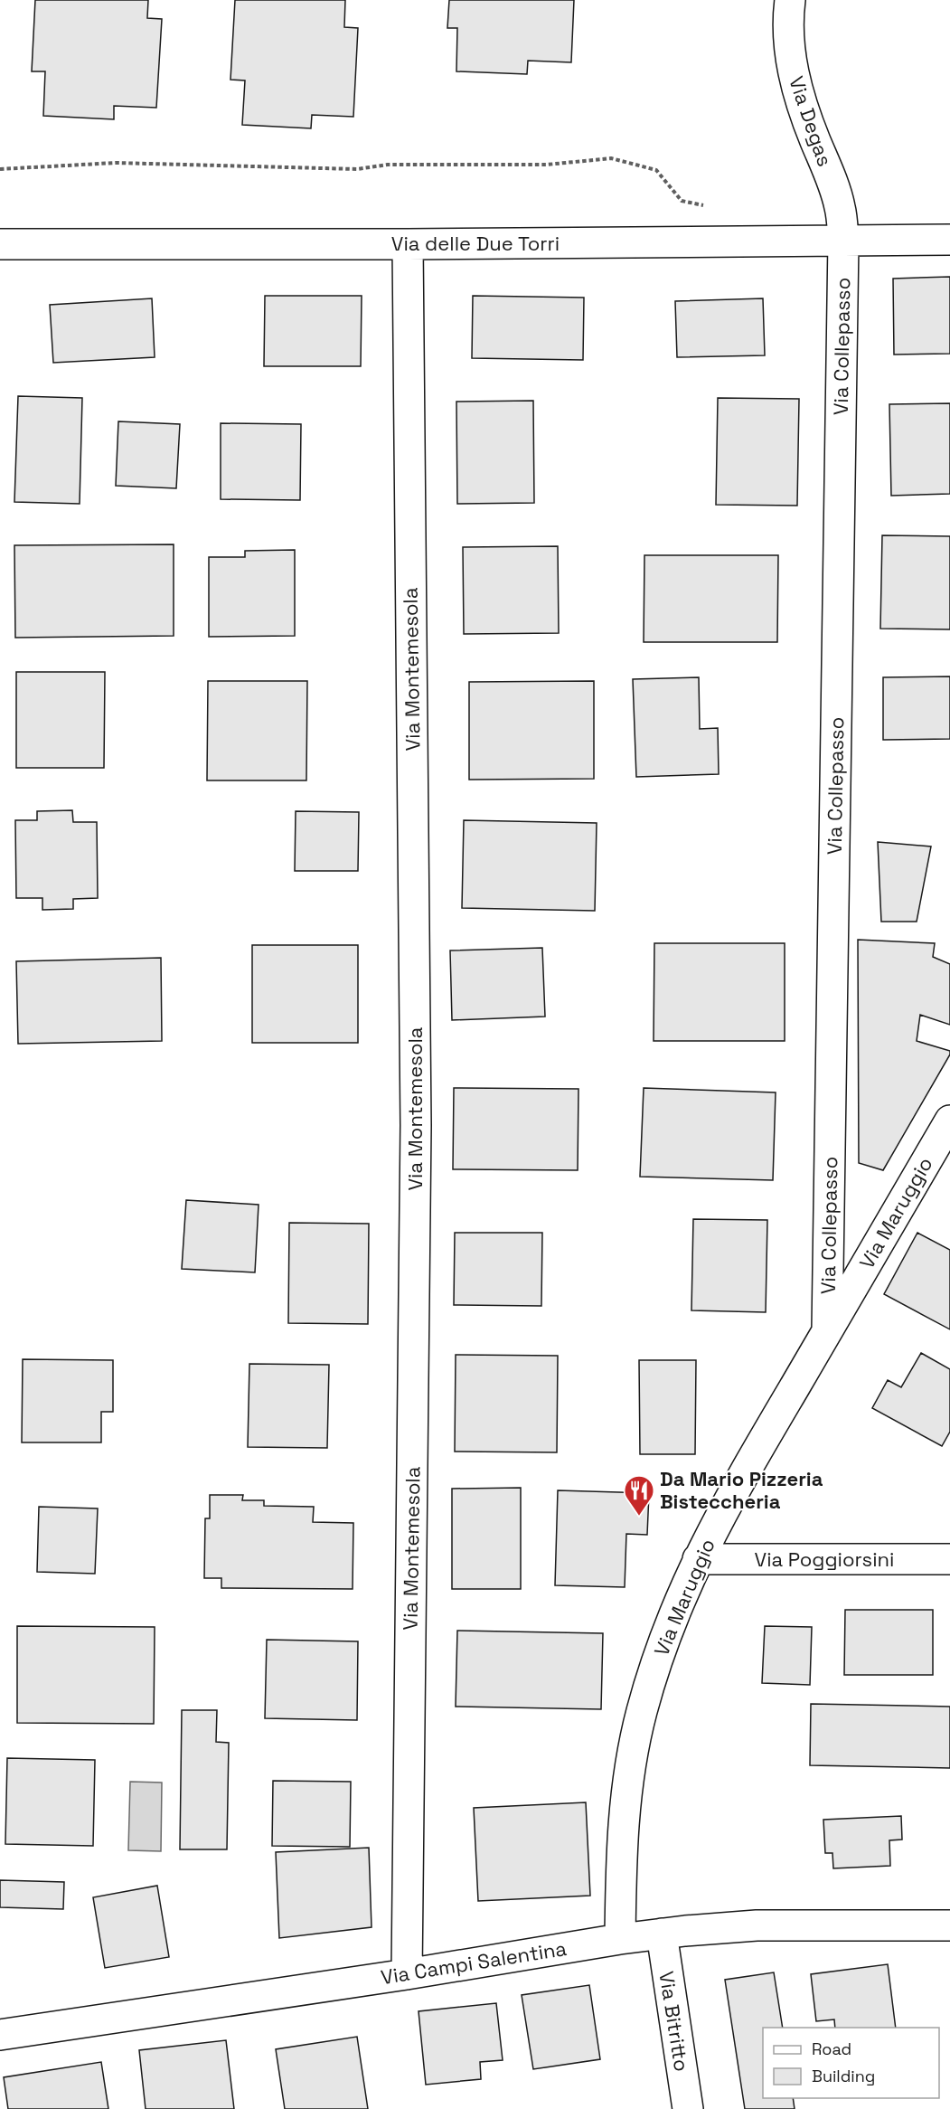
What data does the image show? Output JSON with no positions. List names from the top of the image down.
{
  "streets": {
    "street": [
      "Via Degas",
      "Via delle Due Torri",
      "Via Collepasso",
      "Via Montemesola",
      "Via Maruggio",
      "Via Poggiorsini",
      "Via Campi Salentina",
      "Via Bitritto"
    ]
  },
  "crossings": [
    ["Via Degas", "Via delle Due Torri"],
    ["Via Degas", "Via Collepasso"],
    ["Via delle Due Torri", "Via Collepasso"],
    ["Via delle Due Torri", "Via Montemesola"],
    ["Via Collepasso", "Via Maruggio"],
    ["Via Montemesola", "Via Campi Salentina"],
    ["Via Maruggio", "Via Poggiorsini"],
    ["Via Maruggio", "Via Campi Salentina"],
    ["Via Campi Salentina", "Via Bitritto"]
  ],
  "places": {
    "restaurant": ["Da Mario Pizzeria Bisteccheria"]
  },
  "legend": ["Road", "Building"]
}
